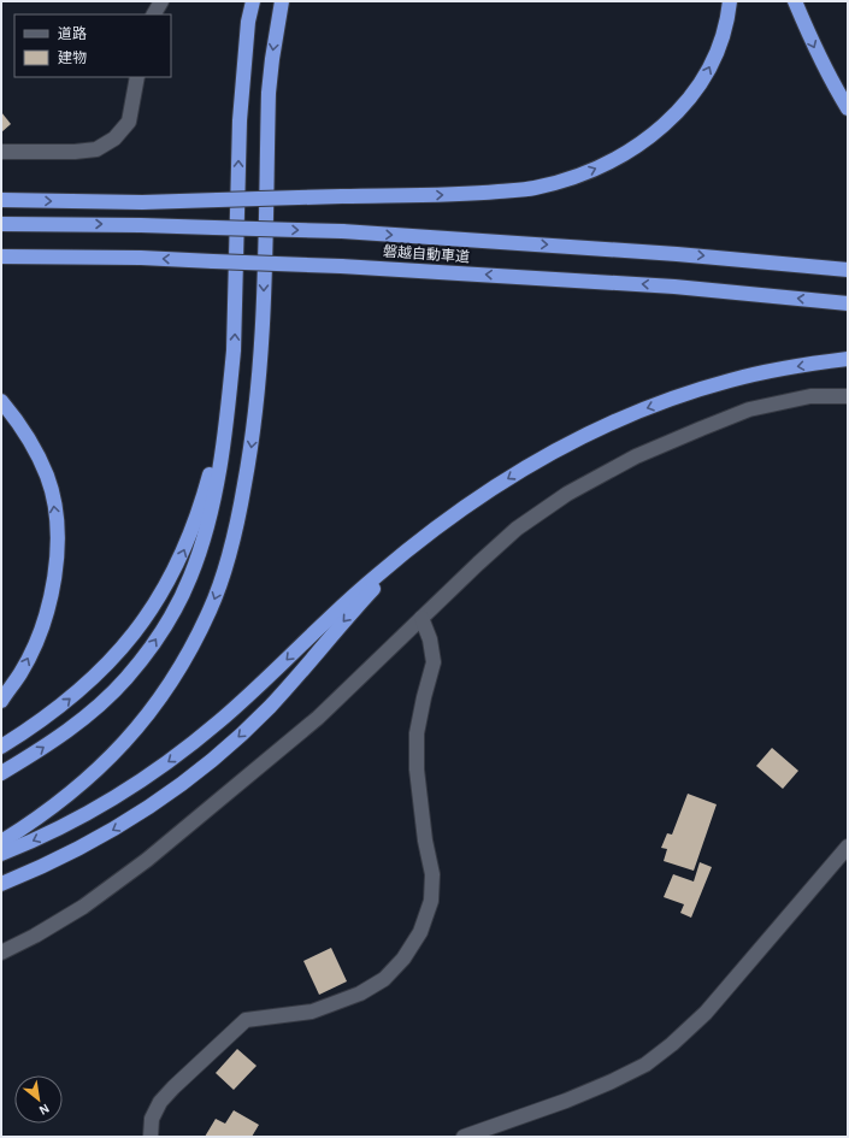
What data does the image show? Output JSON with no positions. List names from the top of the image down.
{
  "streets": {
    "highway": ["磐越自動車道"]
  },
  "legend": ["道路", "建物"],
  "north": "bottom right"
}
